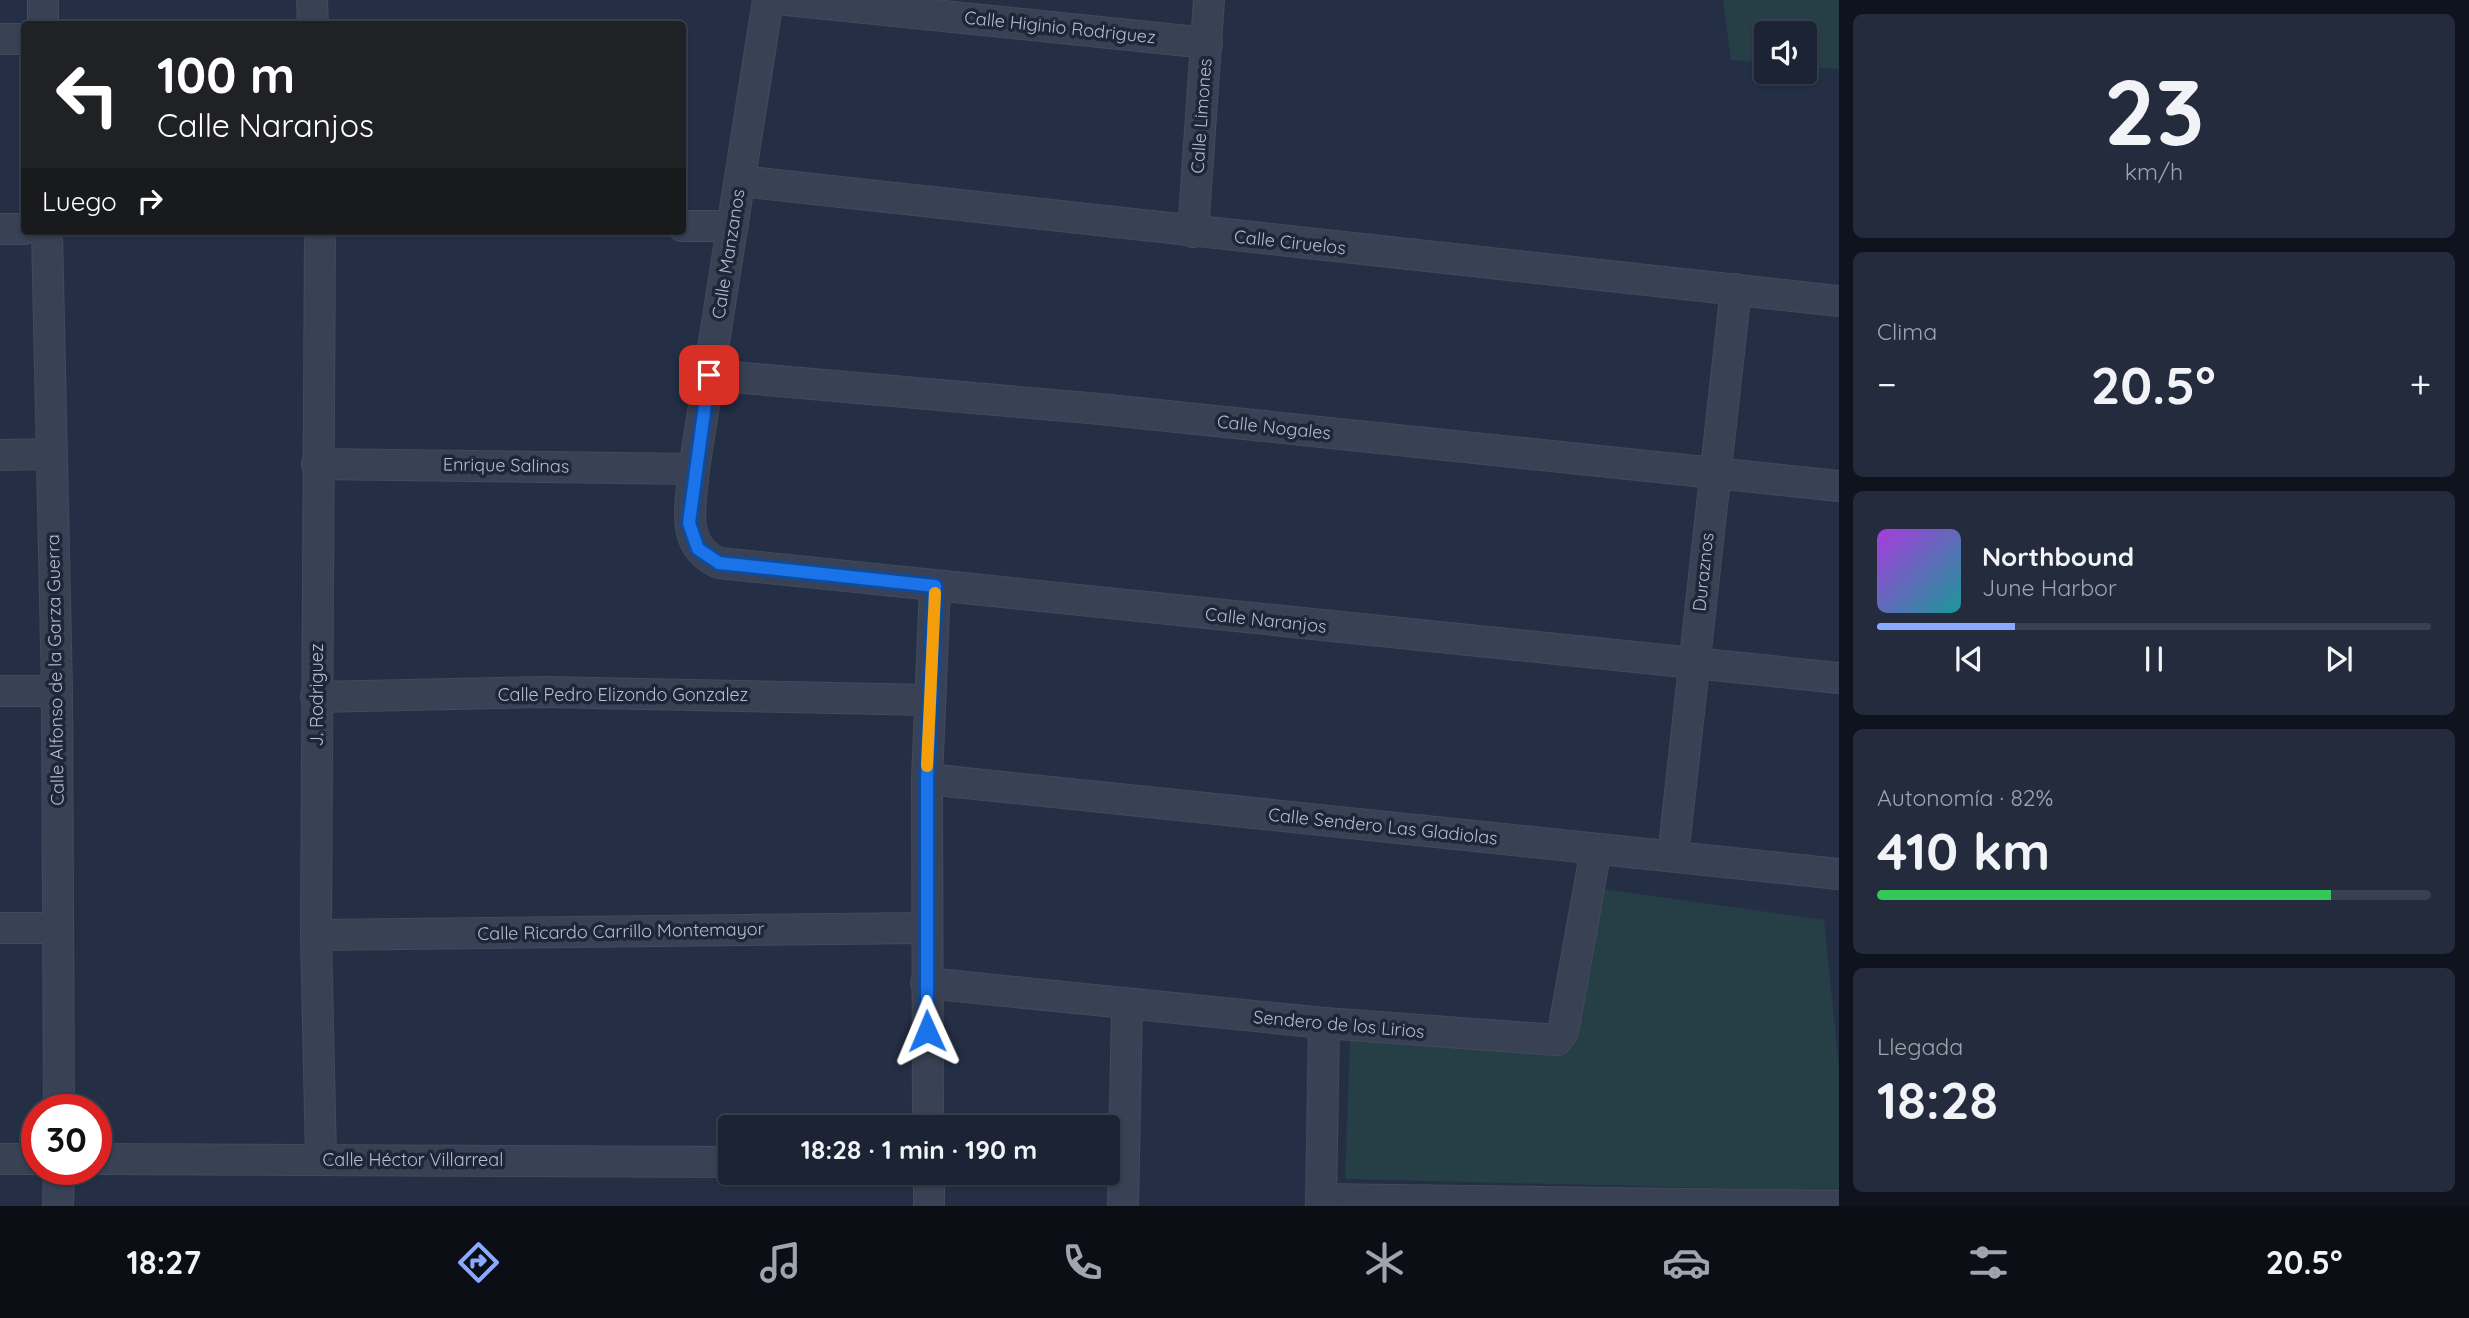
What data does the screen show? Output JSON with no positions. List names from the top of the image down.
{
  "streets": {
    "street": [
      "Calle Higinio Rodriguez",
      "Calle Limones",
      "Calle Ciruelos",
      "Calle Manzanos",
      "Calle Nogales",
      "Enrique Salinas",
      "Duraznos",
      "Calle Naranjos",
      "Calle Alfonso de la Garza Guerra",
      "Calle Pedro Elizondo Gonzalez",
      "J. Rodriguez",
      "Calle Sendero Las Gladiolas",
      "Calle Ricardo Carrillo Montemayor",
      "Sendero de los Lirios",
      "Calle Héctor Villarreal"
    ]
  },
  "crossings": [
    ["Calle Higinio Rodriguez", "Calle Limones"],
    ["Calle Limones", "Calle Ciruelos"],
    ["Calle Ciruelos", "Calle Manzanos"],
    ["Calle Ciruelos", "Duraznos"],
    ["Calle Manzanos", "Calle Nogales"],
    ["Calle Manzanos", "Enrique Salinas"],
    ["Calle Manzanos", "Calle Naranjos"],
    ["Calle Nogales", "Duraznos"],
    ["Enrique Salinas", "J. Rodriguez"],
    ["Duraznos", "Calle Naranjos"],
    ["Duraznos", "Calle Sendero Las Gladiolas"],
    ["Calle Pedro Elizondo Gonzalez", "J. Rodriguez"],
    ["J. Rodriguez", "Calle Ricardo Carrillo Montemayor"],
    ["J. Rodriguez", "Calle Héctor Villarreal"],
    ["Calle Sendero Las Gladiolas", "Sendero de los Lirios"]
  ],
  "page": {
    "tile": [
      ["23", "km/h"],
      "Clima",
      ["Autonomía · 82%", "410 km"],
      ["Llegada", "18:28"]
    ],
    "turn": ["100 m", "Calle Naranjos"],
    "then": "Luego",
    "heat": ["−", "20.5°", "+"],
    "song": ["Northbound", "June Harbor"],
    "limit": "30",
    "trip": "18:28 · 1 min · 190 m",
    "tabs": ["18:27", "20.5°"]
  }
}
